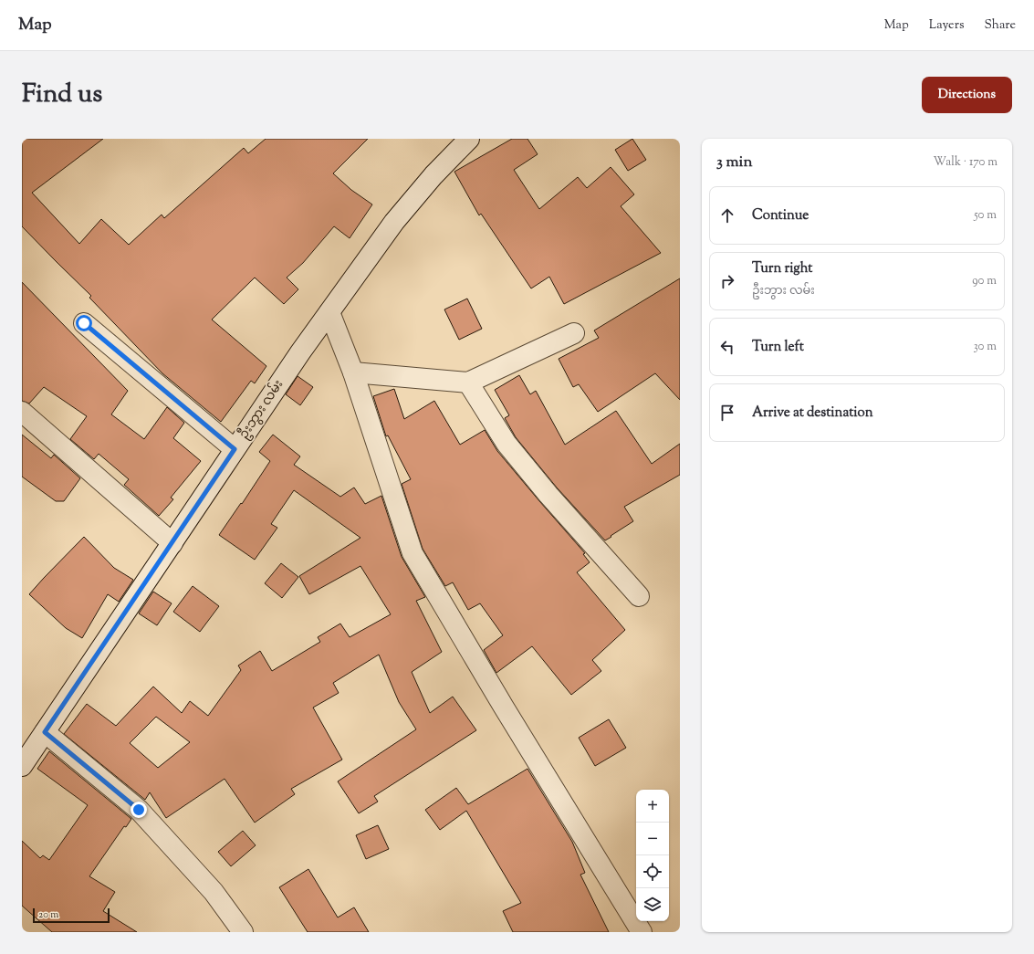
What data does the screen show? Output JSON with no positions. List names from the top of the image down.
{
  "streets": {
    "street": ["ဦးဘွား လမ်း"]
  },
  "scale_bar": "20 m",
  "page": {
    "header": "Map",
    "nav": ["Map", "Layers", "Share"],
    "title": "Find us",
    "buttons": "Directions",
    "heading": ["3 min", "Walk · 170 m"],
    "list": [
      ["Continue", "50 m"],
      ["Turn right", "ဦးဘွား လမ်း", "90 m"],
      ["Turn left", "30 m"],
      "Arrive at destination"
    ],
    "map_buttons": ["+", "−"],
    "scale": "20 m"
  }
}
